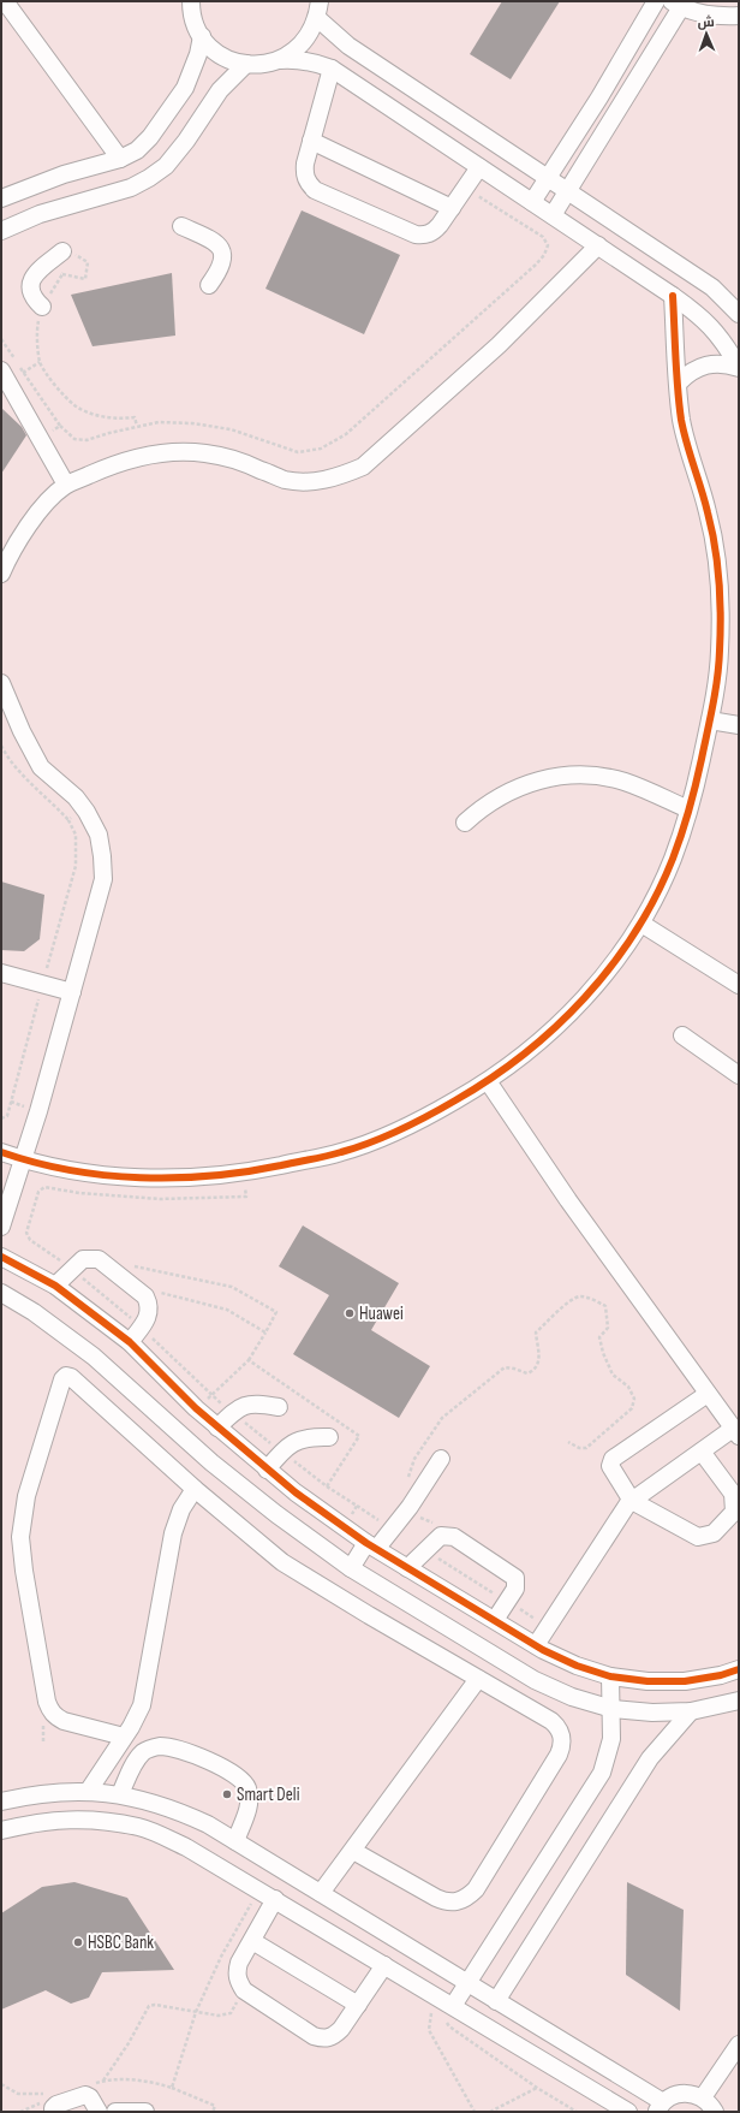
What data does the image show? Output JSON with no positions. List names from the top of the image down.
{
  "places": ["Huawei", "Smart Deli", "HSBC Bank"],
  "north": "top"
}
